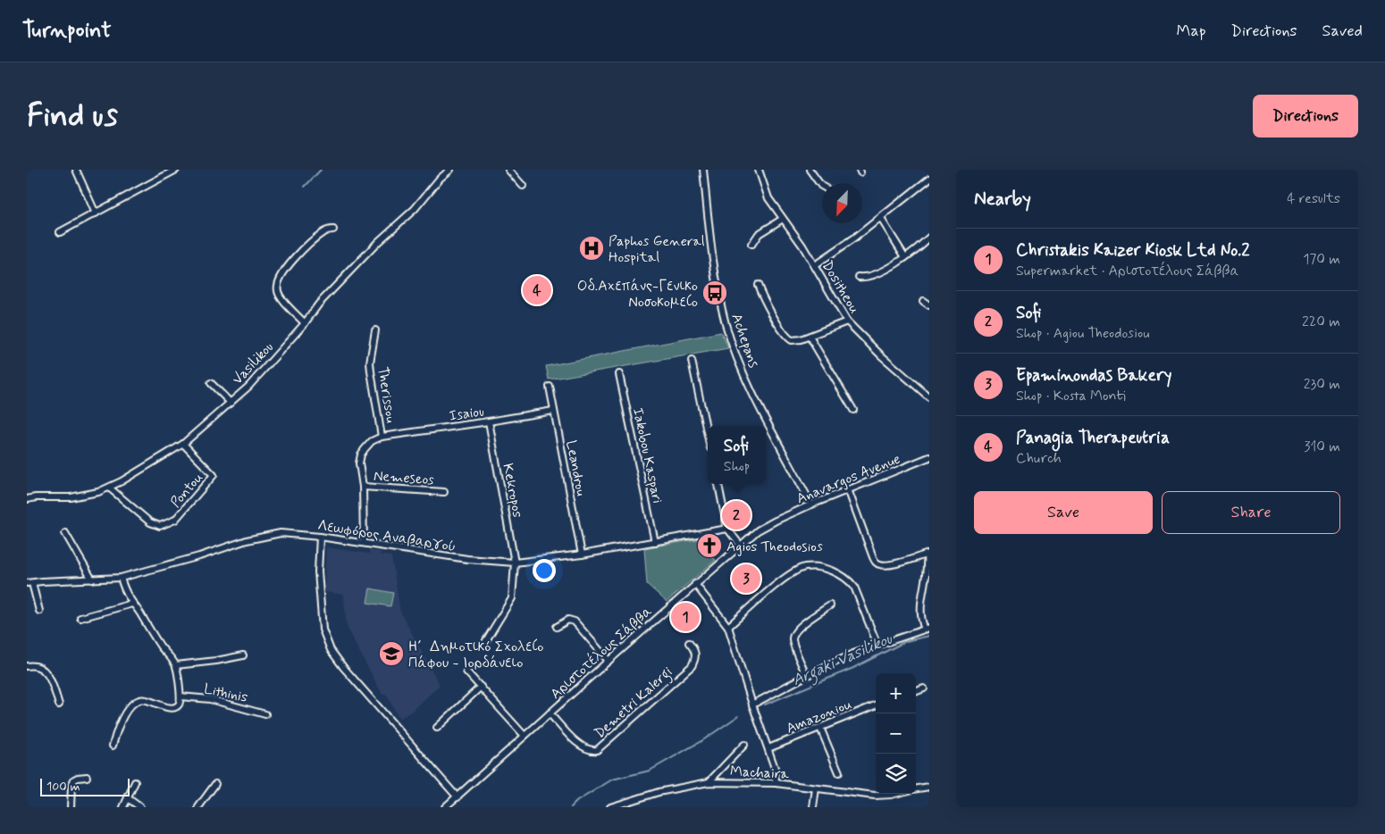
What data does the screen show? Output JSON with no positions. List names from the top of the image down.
{
  "streets": {
    "street": [
      "Dositheou",
      "Achepans",
      "Vasilikou",
      "Therissou",
      "Isaiou",
      "Iakobou Kaspari",
      "Leandrou",
      "Nemeseos",
      "Anavargos Avenue",
      "Pontou",
      "Kekropos",
      "Λεωφόρος Αναβαργού",
      "Αριστοτέλους Σάββα",
      "Lithinis",
      "Demetri Kalergi",
      "Amazoniou",
      "Machaira"
    ]
  },
  "crossings": [
    ["Achepans", "Anavargos Avenue"],
    ["Vasilikou", "Pontou"],
    ["Therissou", "Isaiou"],
    ["Isaiou", "Leandrou"],
    ["Isaiou", "Kekropos"],
    ["Iakobou Kaspari", "Λεωφόρος Αναβαργού"],
    ["Leandrou", "Λεωφόρος Αναβαργού"],
    ["Anavargos Avenue", "Αριστοτέλους Σάββα"],
    ["Kekropos", "Λεωφόρος Αναβαργού"],
    ["Αριστοτέλους Σάββα", "Demetri Kalergi"]
  ],
  "water": ["Argaki Vasilikou"],
  "places": {
    "hospital": ["Paphos General Hospital"],
    "bus stop": ["Οδ.Αχεπάνς-Γενικο Νοσοκομείο"],
    "church": ["Agios Theodosios"],
    "school or university": ["Η΄ Δημοτικό Σχολείο Πάφου - Ιορδάνειο"]
  },
  "scale_bar": "100 m",
  "north": "bottom left",
  "page": {
    "header": "Turnpoint",
    "nav": ["Map", "Directions", "Saved"],
    "buttons": [
      "Directions",
      ["Save", "Share"]
    ],
    "title": "Find us",
    "heading": ["Nearby", "4 results"],
    "list": [
      {
        "mark": "1",
        "name": "Christakis Kaizer Kiosk Ltd No.2",
        "note": "Supermarket · Αριστοτέλους Σάββα",
        "value": "170 m"
      },
      {
        "mark": "2",
        "name": "Sofi",
        "note": "Shop · Agiou Theodosiou",
        "value": "220 m"
      },
      {
        "mark": "3",
        "name": "Epaminondas Bakery",
        "note": "Shop · Kosta Monti",
        "value": "230 m"
      },
      {
        "mark": "4",
        "name": "Panagia Therapeutria",
        "note": "Church",
        "value": "310 m"
      }
    ],
    "pins": [
      "4",
      "2",
      "3",
      "1"
    ],
    "popup": ["Sofi", "Shop"],
    "map_buttons": ["+", "−"],
    "scale": "100 m"
  }
}
